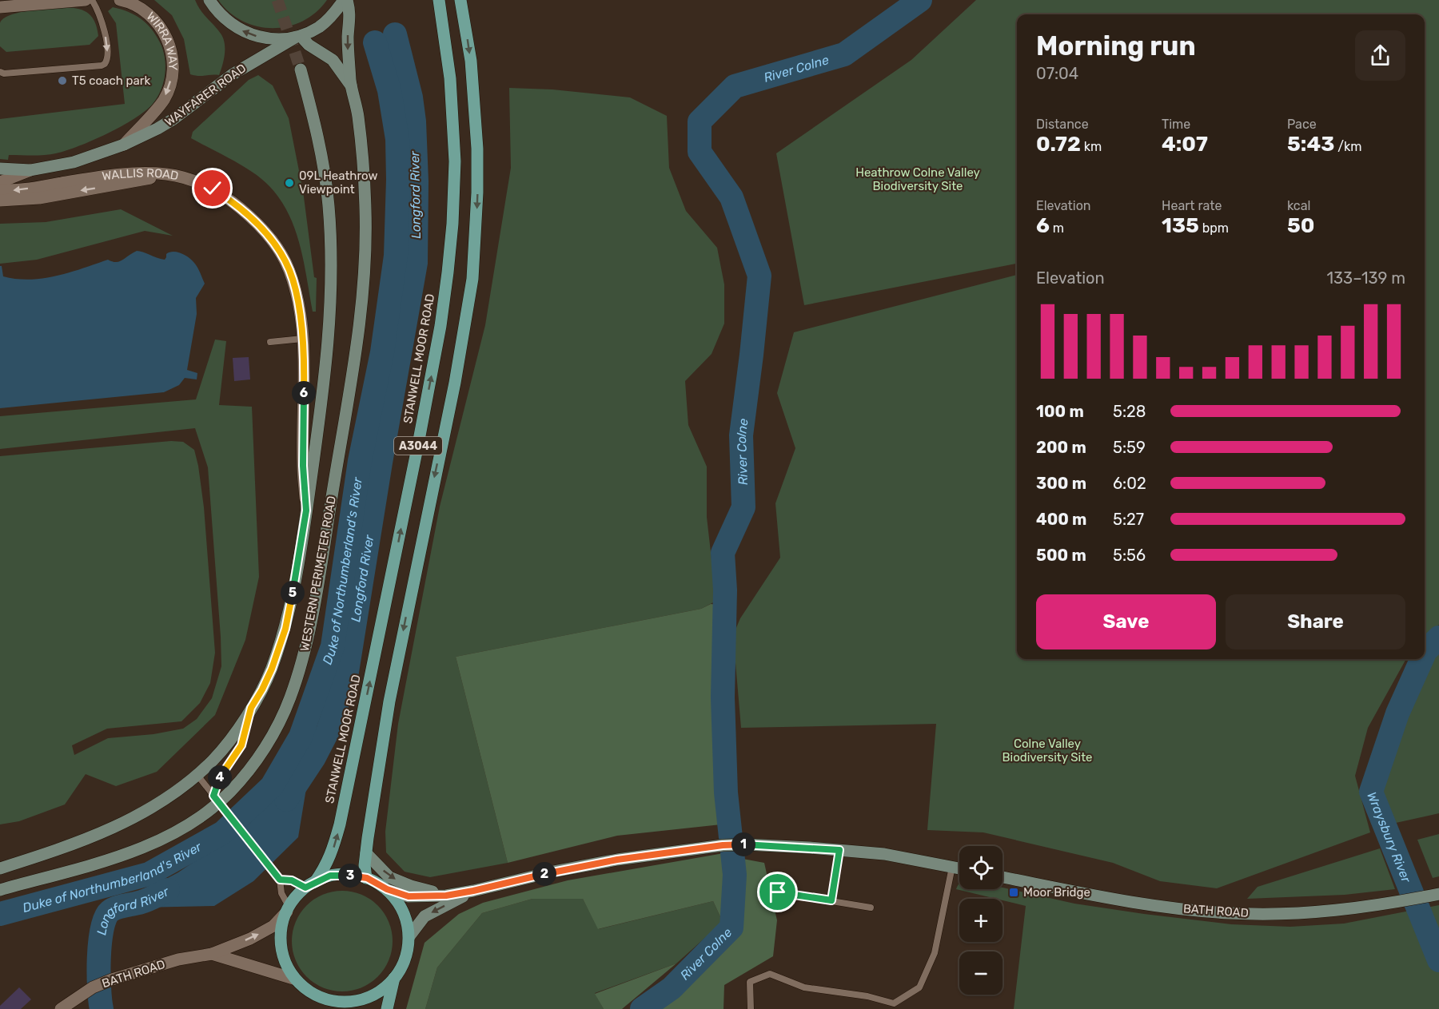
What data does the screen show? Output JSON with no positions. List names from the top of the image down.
{
  "streets": {
    "main road": ["STANWELL MOOR ROAD", "A3044"],
    "street": [
      "WIRRA WAY",
      "WAYFARER ROAD",
      "WALLIS ROAD",
      "WESTERN PERIMETER ROAD",
      "BATH ROAD"
    ]
  },
  "crossings": [
    ["WIRRA WAY", "WAYFARER ROAD"],
    ["WAYFARER ROAD", "WESTERN PERIMETER ROAD"],
    ["WALLIS ROAD", "WESTERN PERIMETER ROAD"],
    ["STANWELL MOOR ROAD", "A3044"],
    ["STANWELL MOOR ROAD", "BATH ROAD"],
    ["A3044", "BATH ROAD"]
  ],
  "water": [
    "River Colne",
    "Longford River",
    "Duke of Northumberland's River",
    "Wraysbury River"
  ],
  "parks": ["Heathrow Colne Valley Biodiversity Site", "Colne Valley Biodiversity Site"],
  "places": {
    "other": ["T5 coach park", "09L Heathrow Viewpoint"],
    "transit": ["Moor Bridge"]
  },
  "page": {
    "heading": ["Morning run", "07:04"],
    "stats": [
      ["Distance", "0.72 km"],
      ["Time", "4:07"],
      ["Pace", "5:43 /km"],
      ["Elevation", "6 m"],
      ["Heart rate", "135 bpm"],
      ["kcal", "50"]
    ],
    "chart": ["Elevation", "133–139 m"],
    "pins": [
      "6",
      "5",
      "4",
      "1",
      "2",
      "3"
    ],
    "list": [
      {
        "name": "100 m",
        "note": "5:28"
      },
      {
        "name": "200 m",
        "note": "5:59"
      },
      {
        "name": "300 m",
        "note": "6:02"
      },
      {
        "name": "400 m",
        "note": "5:27"
      },
      {
        "name": "500 m",
        "note": "5:56"
      }
    ],
    "buttons": ["Save", "Share"],
    "map_buttons": ["+", "−"]
  }
}
